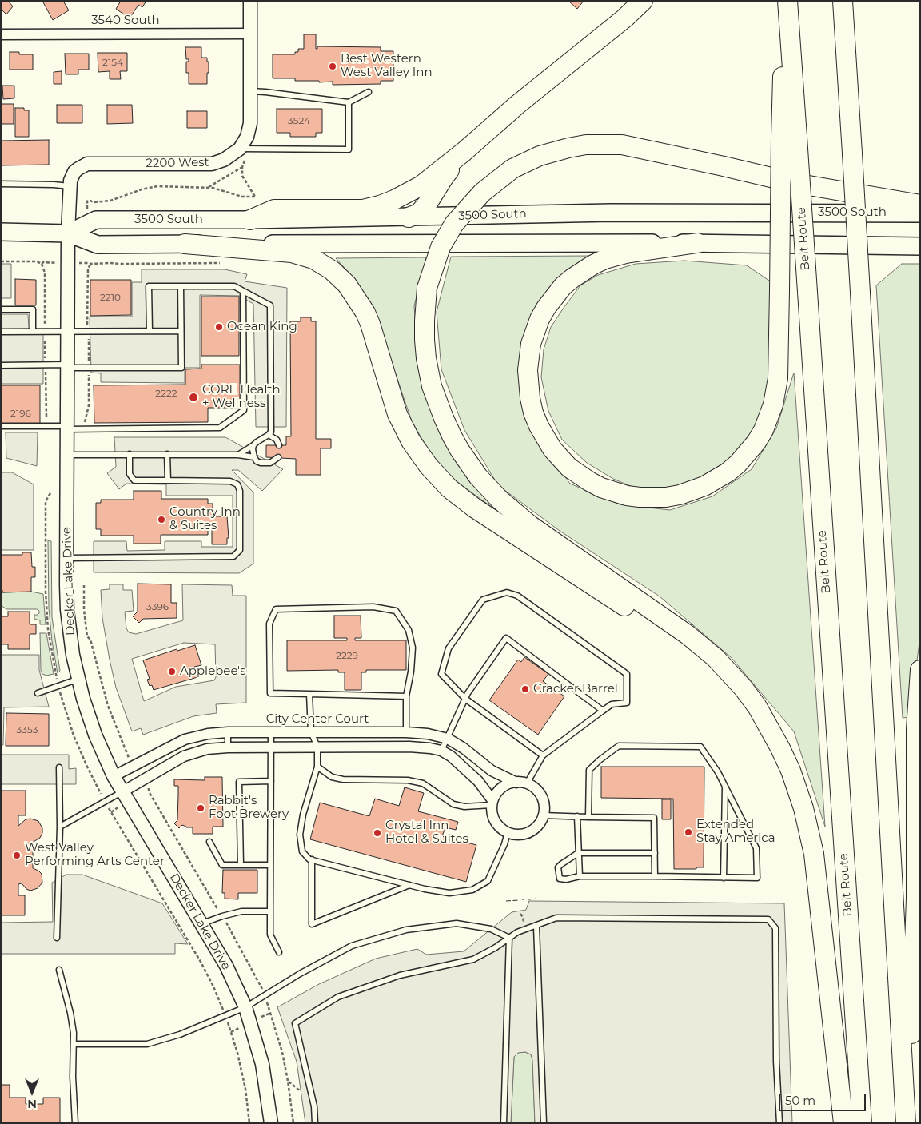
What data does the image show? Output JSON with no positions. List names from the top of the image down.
{
  "streets": {
    "highway": ["Belt Route"],
    "main road": ["3500 South"],
    "street": [
      "3540 South",
      "2200 West",
      "Decker Lake Drive",
      "City Center Court"
    ]
  },
  "crossings": [
    ["3540 South", "2200 West"],
    ["2200 West", "3500 South"],
    ["2200 West", "Decker Lake Drive"],
    ["3500 South", "Decker Lake Drive"],
    ["Decker Lake Drive", "City Center Court"]
  ],
  "places": [
    "Best Western West Valley Inn",
    "Ocean King",
    "CORE Health + Wellness",
    "Country Inn & Suites",
    "Applebee's",
    "Cracker Barrel",
    "Rabbit's Foot Brewery",
    "Extended Stay America",
    "Crystal Inn Hotel & Suites",
    "West Valley Performing Arts Center"
  ],
  "house_numbers": [
    "2154",
    "3524",
    "2210",
    "2222",
    "2196",
    "3396",
    "2229",
    "3353"
  ],
  "scale_bar": "50 m",
  "north": "bottom"
}
